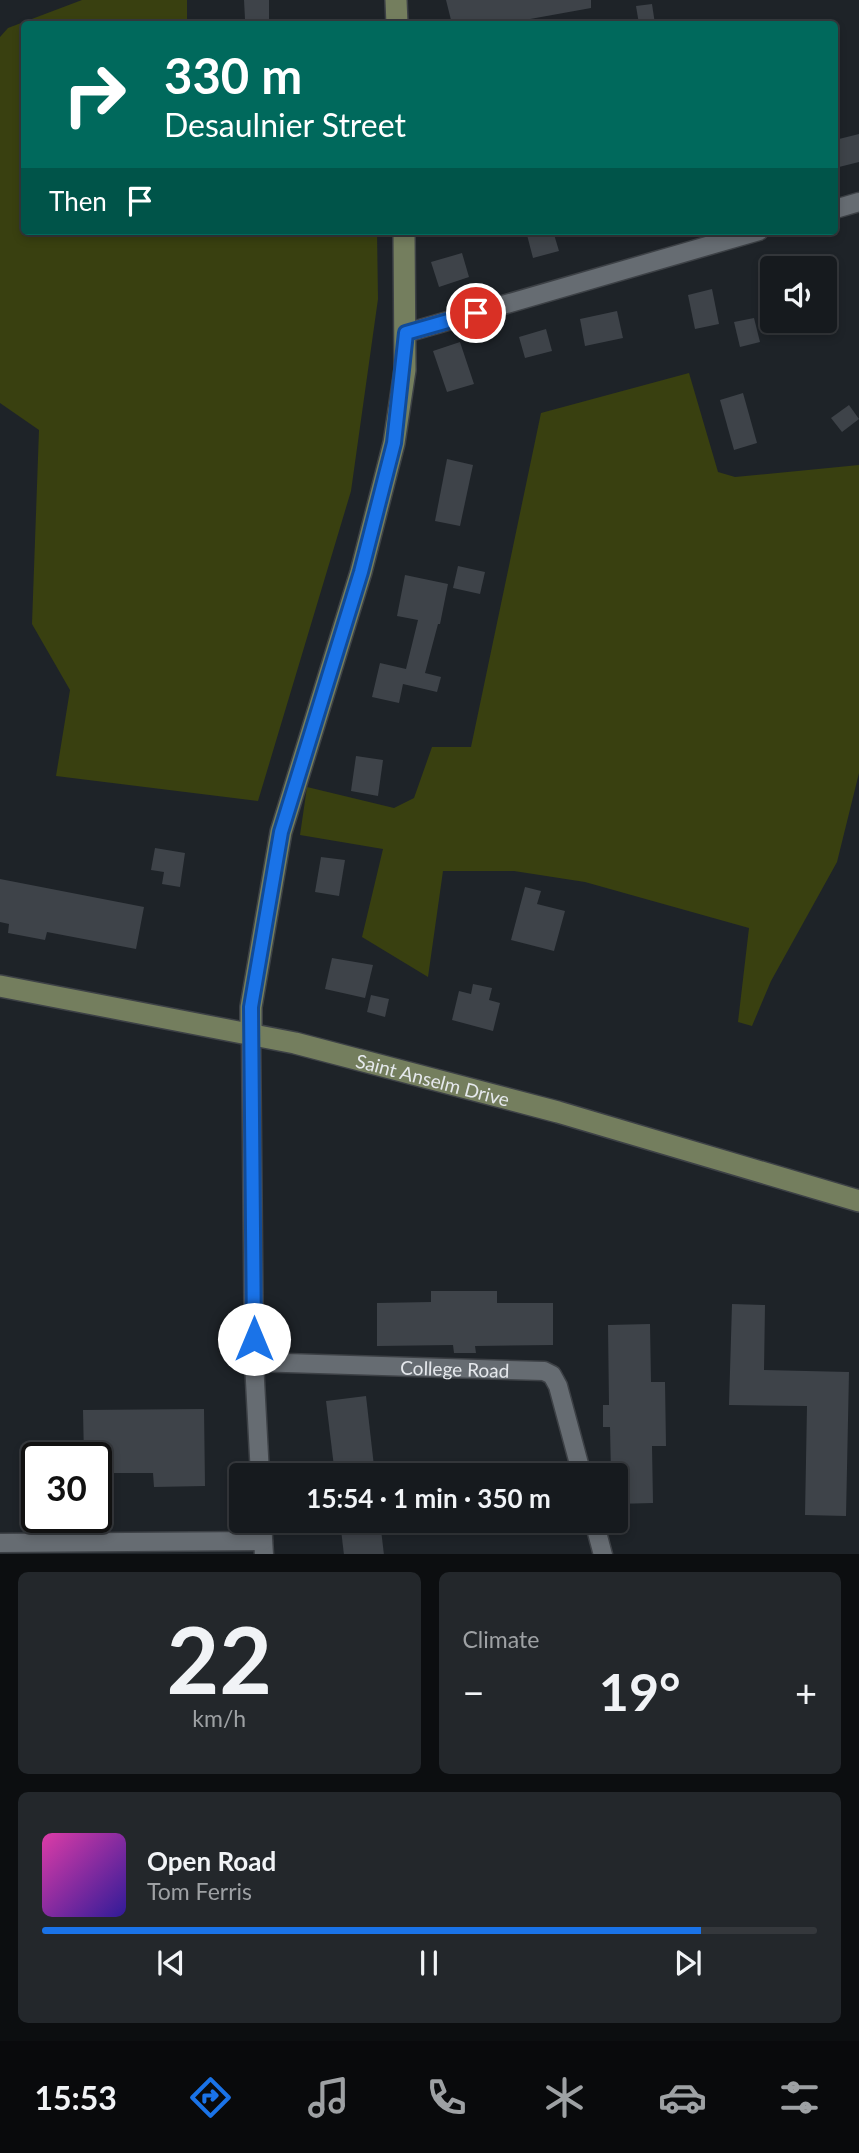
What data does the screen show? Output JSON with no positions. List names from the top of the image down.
{
  "streets": {
    "street": ["Saint Anselm Drive", "College Road"]
  },
  "page": {
    "turn": ["330 m", "Desaulnier Street"],
    "then": "Then",
    "limit": "30",
    "trip": "15:54 · 1 min · 350 m",
    "tile": [
      ["22", "km/h"],
      "Climate"
    ],
    "heat": ["−", "19°", "+"],
    "song": ["Open Road", "Tom Ferris"],
    "tabs": "15:53"
  }
}
